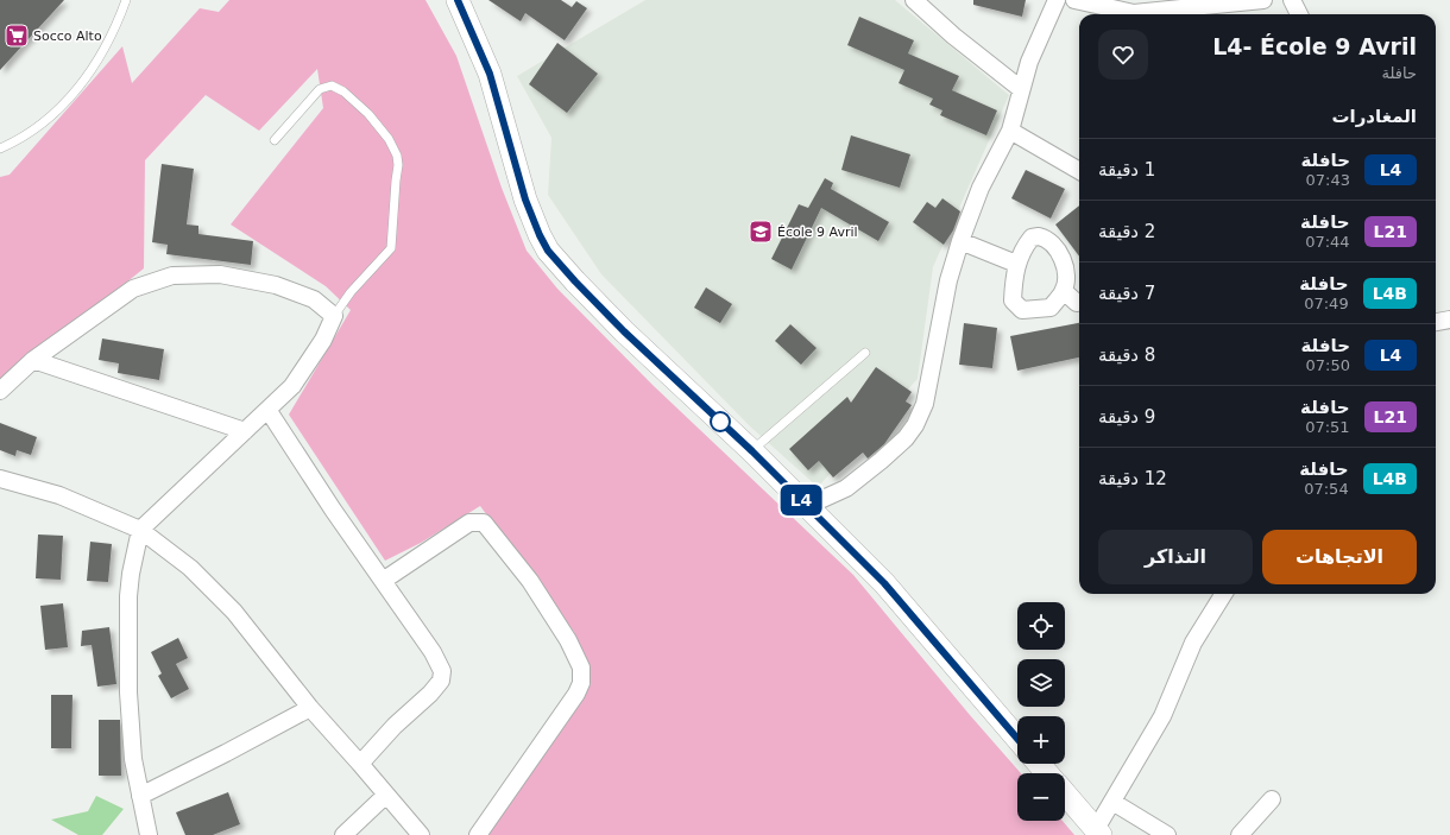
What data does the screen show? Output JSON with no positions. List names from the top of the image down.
{
  "places": {
    "supermarket": ["Socco Alto"],
    "school or university": ["École 9 Avril"]
  },
  "lines": ["bus line L4"],
  "page": {
    "on_map": "L4",
    "heading": [
      ["L4- École 9 Avril", "حافلة"],
      "المغادرات"
    ],
    "list": [
      {
        "mark": "L4",
        "name": "حافلة",
        "note": "07:43",
        "value": "1 دقيقة"
      },
      {
        "mark": "L21",
        "name": "حافلة",
        "note": "07:44",
        "value": "2 دقيقة"
      },
      {
        "mark": "L4B",
        "name": "حافلة",
        "note": "07:49",
        "value": "7 دقيقة"
      },
      {
        "mark": "L4",
        "name": "حافلة",
        "note": "07:50",
        "value": "8 دقيقة"
      },
      {
        "mark": "L21",
        "name": "حافلة",
        "note": "07:51",
        "value": "9 دقيقة"
      },
      {
        "mark": "L4B",
        "name": "حافلة",
        "note": "07:54",
        "value": "12 دقيقة"
      }
    ],
    "buttons": ["الاتجاهات", "التذاكر"],
    "map_buttons": ["+", "−"]
  }
}
